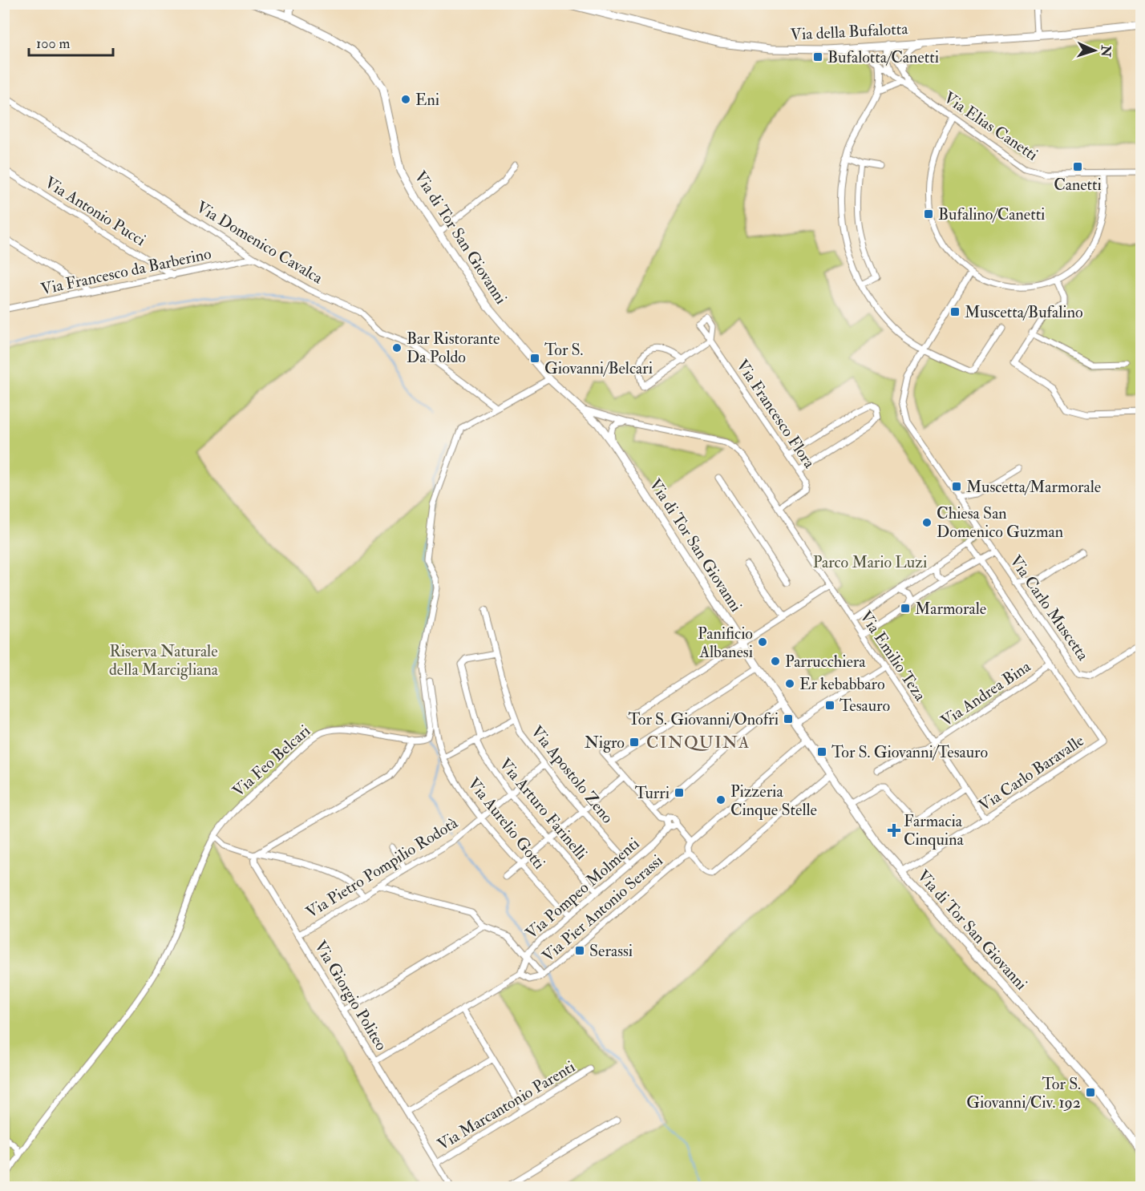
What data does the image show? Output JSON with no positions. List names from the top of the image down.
{
  "streets": {
    "street": [
      "Via della Bufalotta",
      "Via Elias Canetti",
      "Via Antonio Pucci",
      "Via di Tor San Giovanni",
      "Via Domenico Cavalca",
      "Via Francesco da Barberino",
      "Via Francesco Flora",
      "Via Carlo Muscetta",
      "Via Emilio Teza",
      "Via Andrea Bina",
      "Via Feo Belcari",
      "Via Carlo Baravalle",
      "Via Apostolo Zeno",
      "Via Arturo Farinelli",
      "Via Aurelio Gotti",
      "Via Pietro Pompilio Rodotà",
      "Via Pompeo Molmenti",
      "Via Pier Antonio Serassi",
      "Via Giorgio Politeo",
      "Via Marcantonio Parenti"
    ]
  },
  "crossings": [
    ["Via Antonio Pucci", "Via Francesco da Barberino"],
    ["Via di Tor San Giovanni", "Via Carlo Baravalle"],
    ["Via Domenico Cavalca", "Via Francesco da Barberino"],
    ["Via Francesco Flora", "Via Emilio Teza"],
    ["Via Emilio Teza", "Via Andrea Bina"],
    ["Via Emilio Teza", "Via Carlo Baravalle"],
    ["Via Andrea Bina", "Via Carlo Baravalle"],
    ["Via Apostolo Zeno", "Via Arturo Farinelli"],
    ["Via Apostolo Zeno", "Via Pietro Pompilio Rodotà"],
    ["Via Apostolo Zeno", "Via Pompeo Molmenti"],
    ["Via Arturo Farinelli", "Via Pietro Pompilio Rodotà"],
    ["Via Arturo Farinelli", "Via Pompeo Molmenti"],
    ["Via Aurelio Gotti", "Via Pietro Pompilio Rodotà"],
    ["Via Aurelio Gotti", "Via Pompeo Molmenti"],
    ["Via Pietro Pompilio Rodotà", "Via Giorgio Politeo"],
    ["Via Pompeo Molmenti", "Via Pier Antonio Serassi"],
    ["Via Giorgio Politeo", "Via Marcantonio Parenti"]
  ],
  "districts": ["CINQUINA"],
  "parks": ["Parco Mario Luzi", "Riserva Naturale della Marcigliana"],
  "places": {
    "transit": [
      "Bufalotta/Canetti",
      "Canetti",
      "Bufalino/Canetti",
      "Muscetta/Bufalino",
      "Tor S. Giovanni/Belcari",
      "Muscetta/Marmorale",
      "Marmorale",
      "Tesauro",
      "Tor S. Giovanni/Onofri",
      "Nigro",
      "Tor S. Giovanni/Tesauro",
      "Turri",
      "Serassi",
      "Tor S. Giovanni/Civ. 192"
    ],
    "other": [
      "Eni",
      "Bar Ristorante Da Poldo",
      "Chiesa San Domenico Guzman",
      "Panificio Albanesi",
      "Parrucchiera",
      "Er kebabbaro",
      "Pizzeria Cinque Stelle"
    ],
    "health": ["Farmacia Cinquina"]
  },
  "scale_bar": "100 m",
  "north": "right"
}
